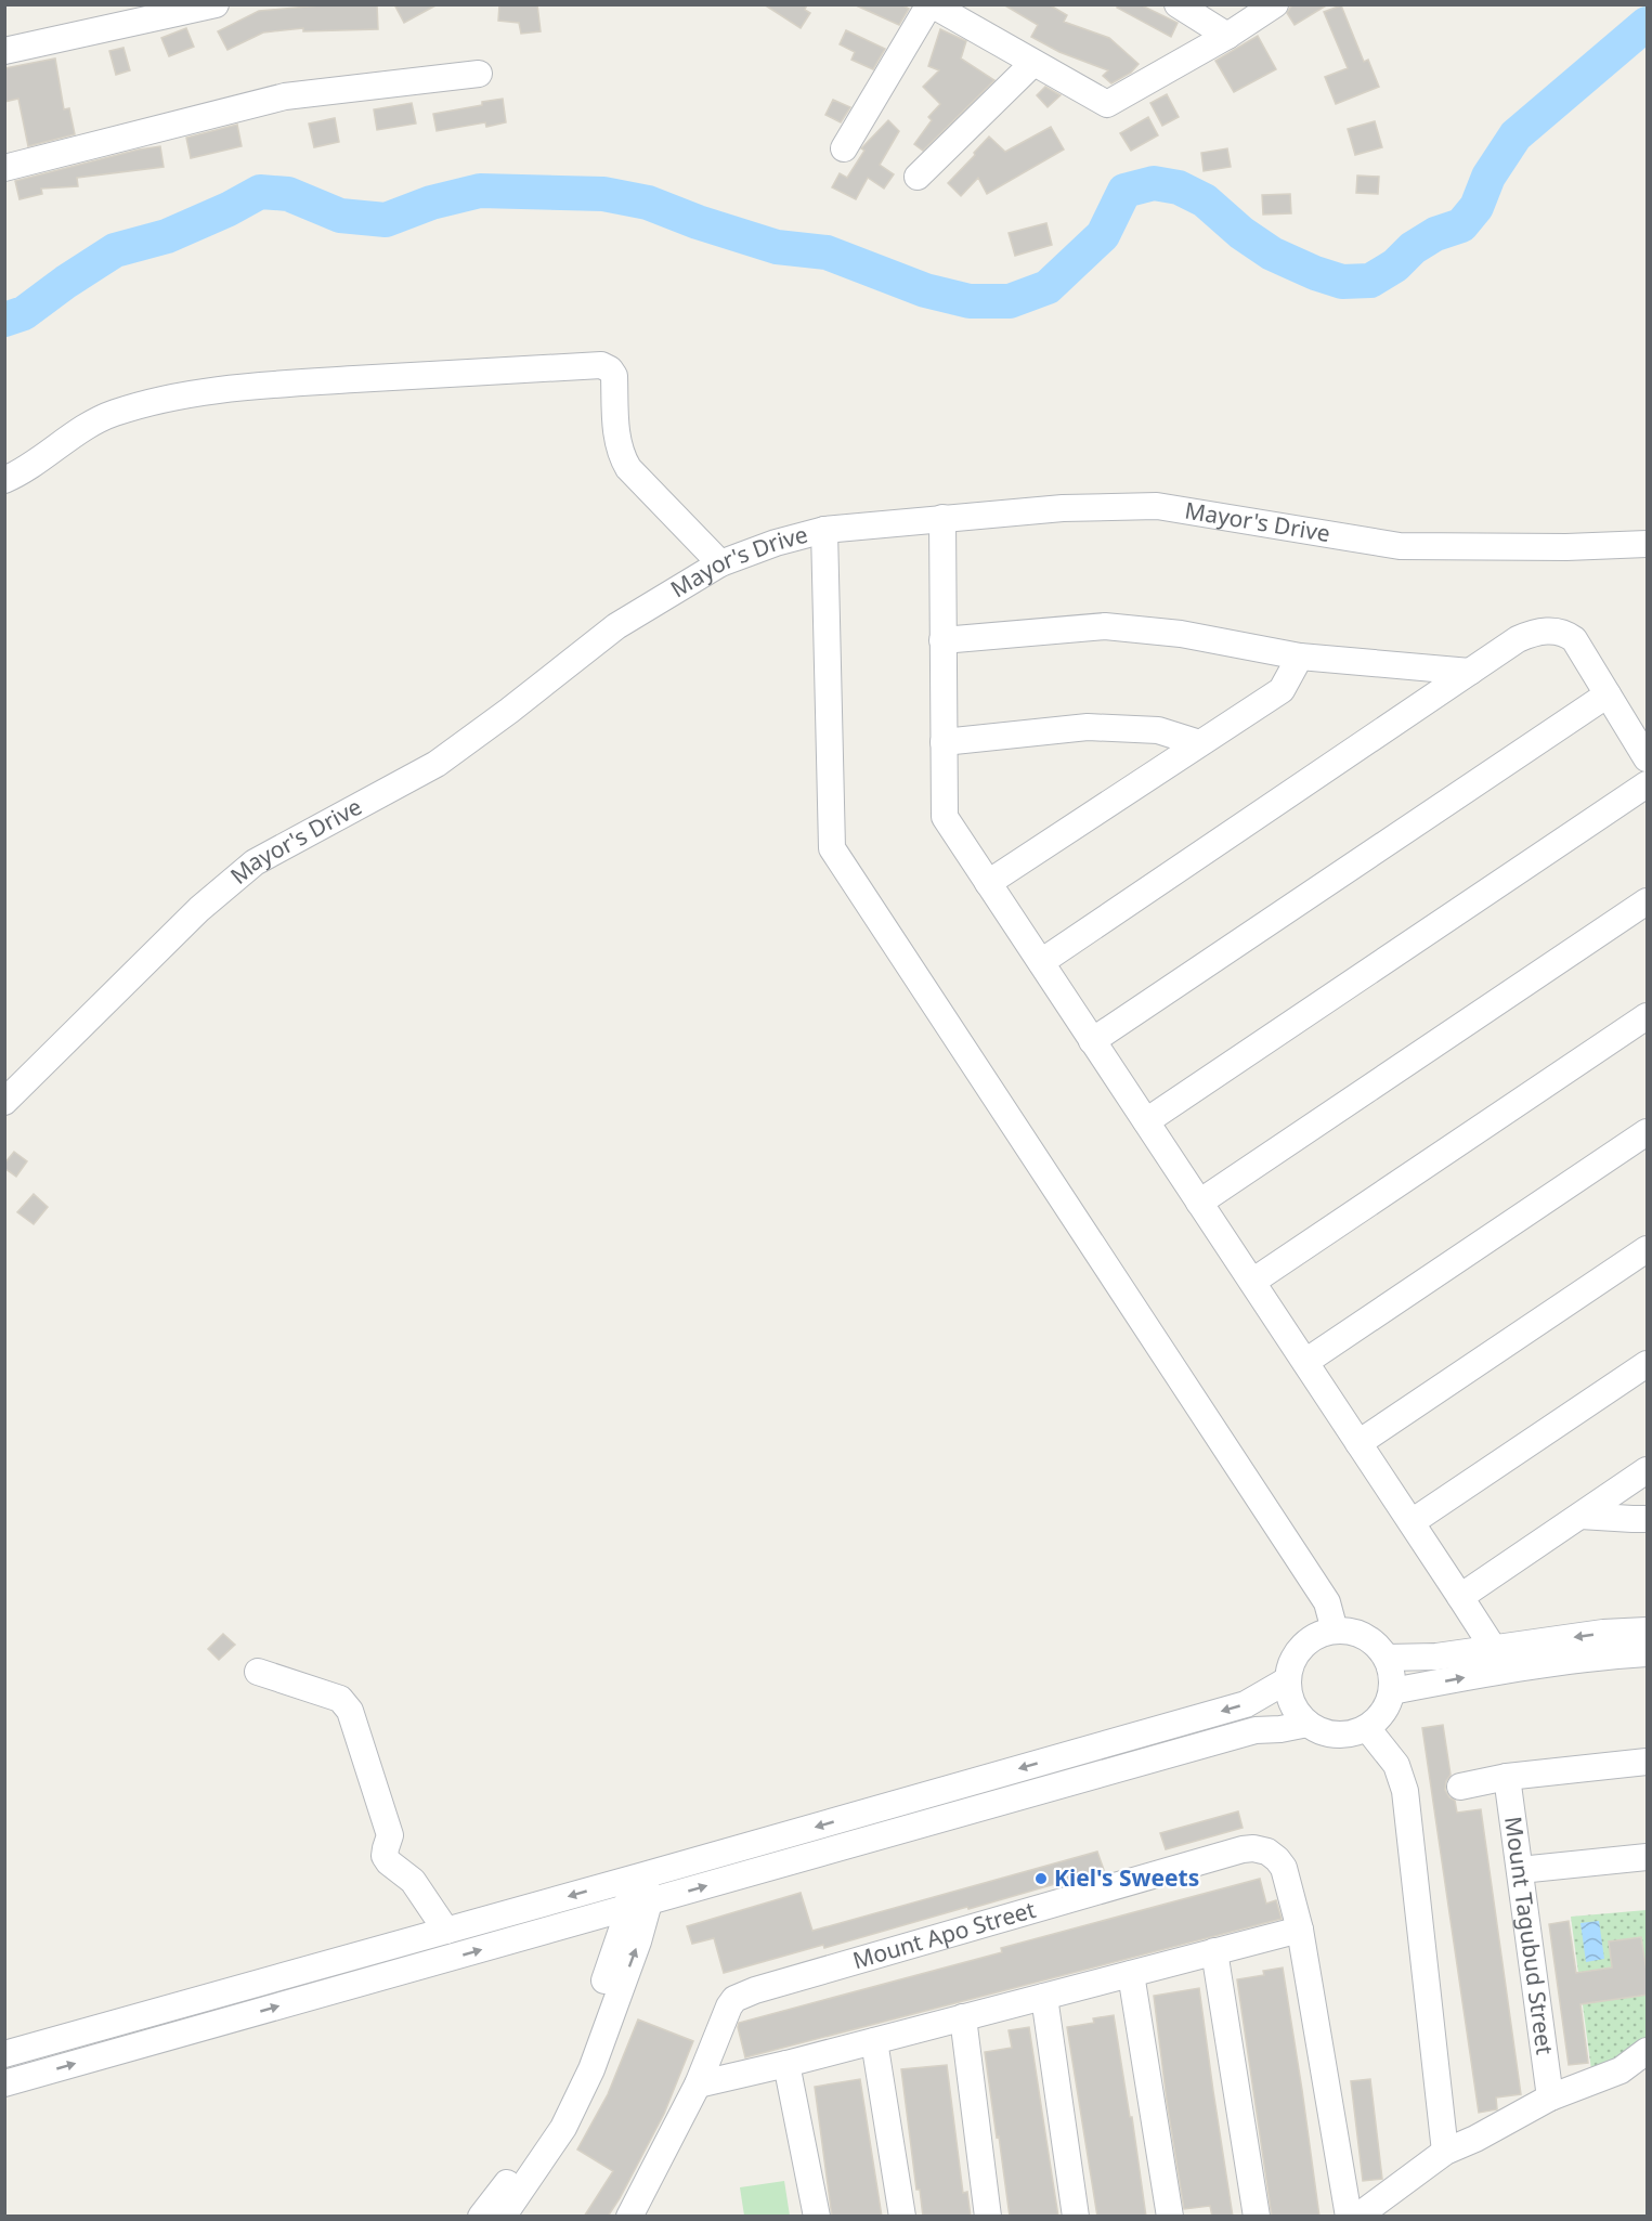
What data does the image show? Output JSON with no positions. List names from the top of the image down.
{
  "streets": {
    "street": ["Mayor's Drive", "Mount Apo Street", "Mount Tagubud Street"]
  },
  "places": ["Kiel's Sweets"]
}
